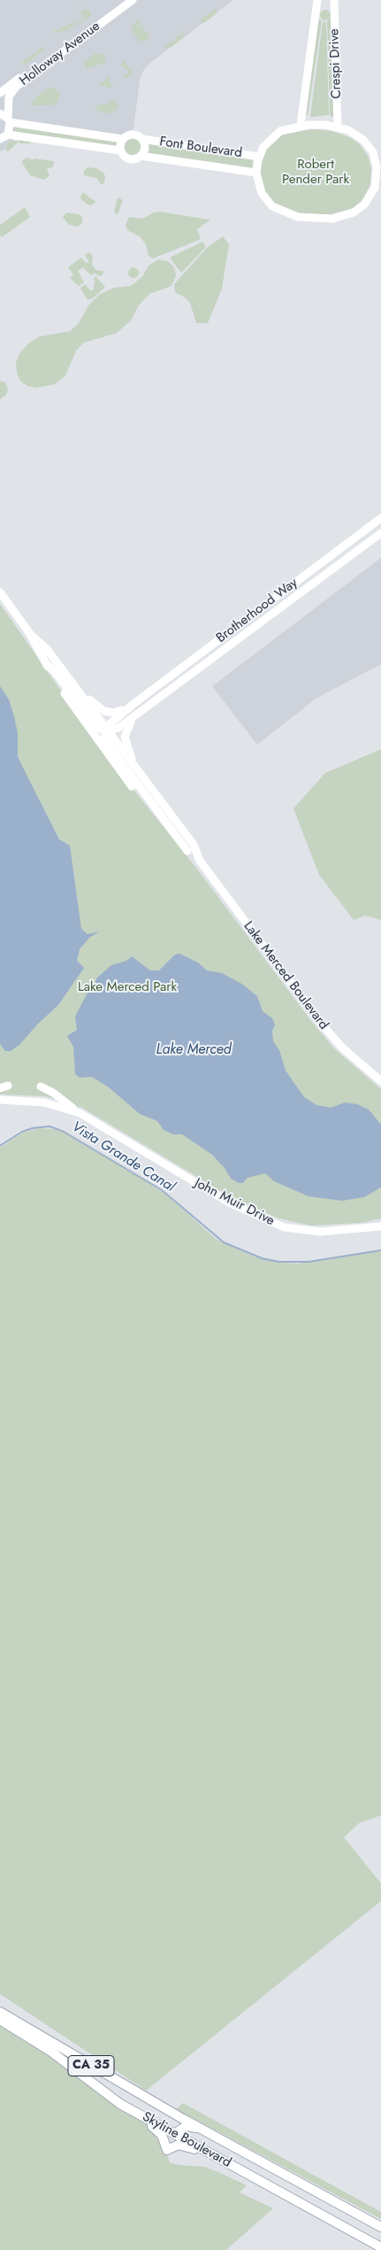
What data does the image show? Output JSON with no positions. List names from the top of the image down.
{
  "streets": {
    "main road": [
      "Holloway Avenue",
      "Crespi Drive",
      "Font Boulevard",
      "Brotherhood Way",
      "Lake Merced Boulevard",
      "John Muir Drive",
      "CA 35",
      "Skyline Boulevard"
    ]
  },
  "crossings": [
    ["Crespi Drive", "Font Boulevard"]
  ],
  "water": ["Lake Merced", "Vista Grande Canal"],
  "parks": ["Robert Pender Park", "Lake Merced Park"]
}
